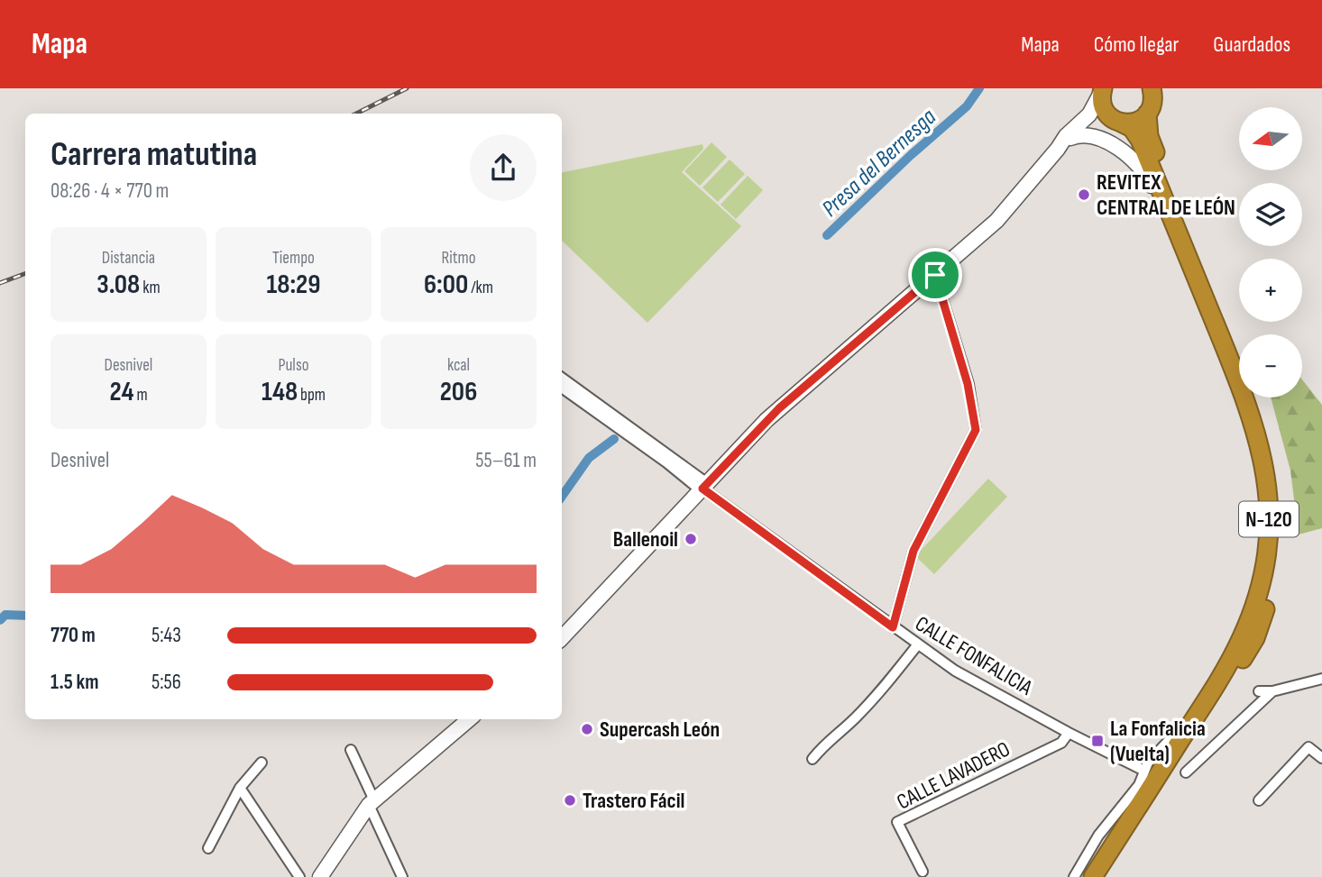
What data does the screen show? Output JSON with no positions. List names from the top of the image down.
{
  "streets": {
    "highway": ["N-120"],
    "street": ["CALLE FONFALICIA", "CALLE LAVADERO"]
  },
  "crossings": [
    ["CALLE FONFALICIA", "CALLE LAVADERO"]
  ],
  "water": ["Presa del Bernesga"],
  "places": {
    "other": [
      "REVITEX CENTRAL DE LEÓN",
      "Ballenoil",
      "Supercash León",
      "Trastero Fácil"
    ],
    "transit": ["La Fonfalicia (Vuelta)"]
  },
  "north": "left",
  "page": {
    "header": "Mapa",
    "nav": ["Mapa", "Cómo llegar", "Guardados"],
    "map_buttons": ["+", "−"],
    "heading": ["Carrera matutina", "08:26 · 4 × 770 m"],
    "stats": [
      ["Distancia", "3.08 km"],
      ["Tiempo", "18:29"],
      ["Ritmo", "6:00 /km"],
      ["Desnivel", "24 m"],
      ["Pulso", "148 bpm"],
      ["kcal", "206"]
    ],
    "chart": ["Desnivel", "55–61 m"],
    "list": [
      {
        "name": "770 m",
        "note": "5:43"
      },
      {
        "name": "1.5 km",
        "note": "5:56"
      }
    ]
  }
}
